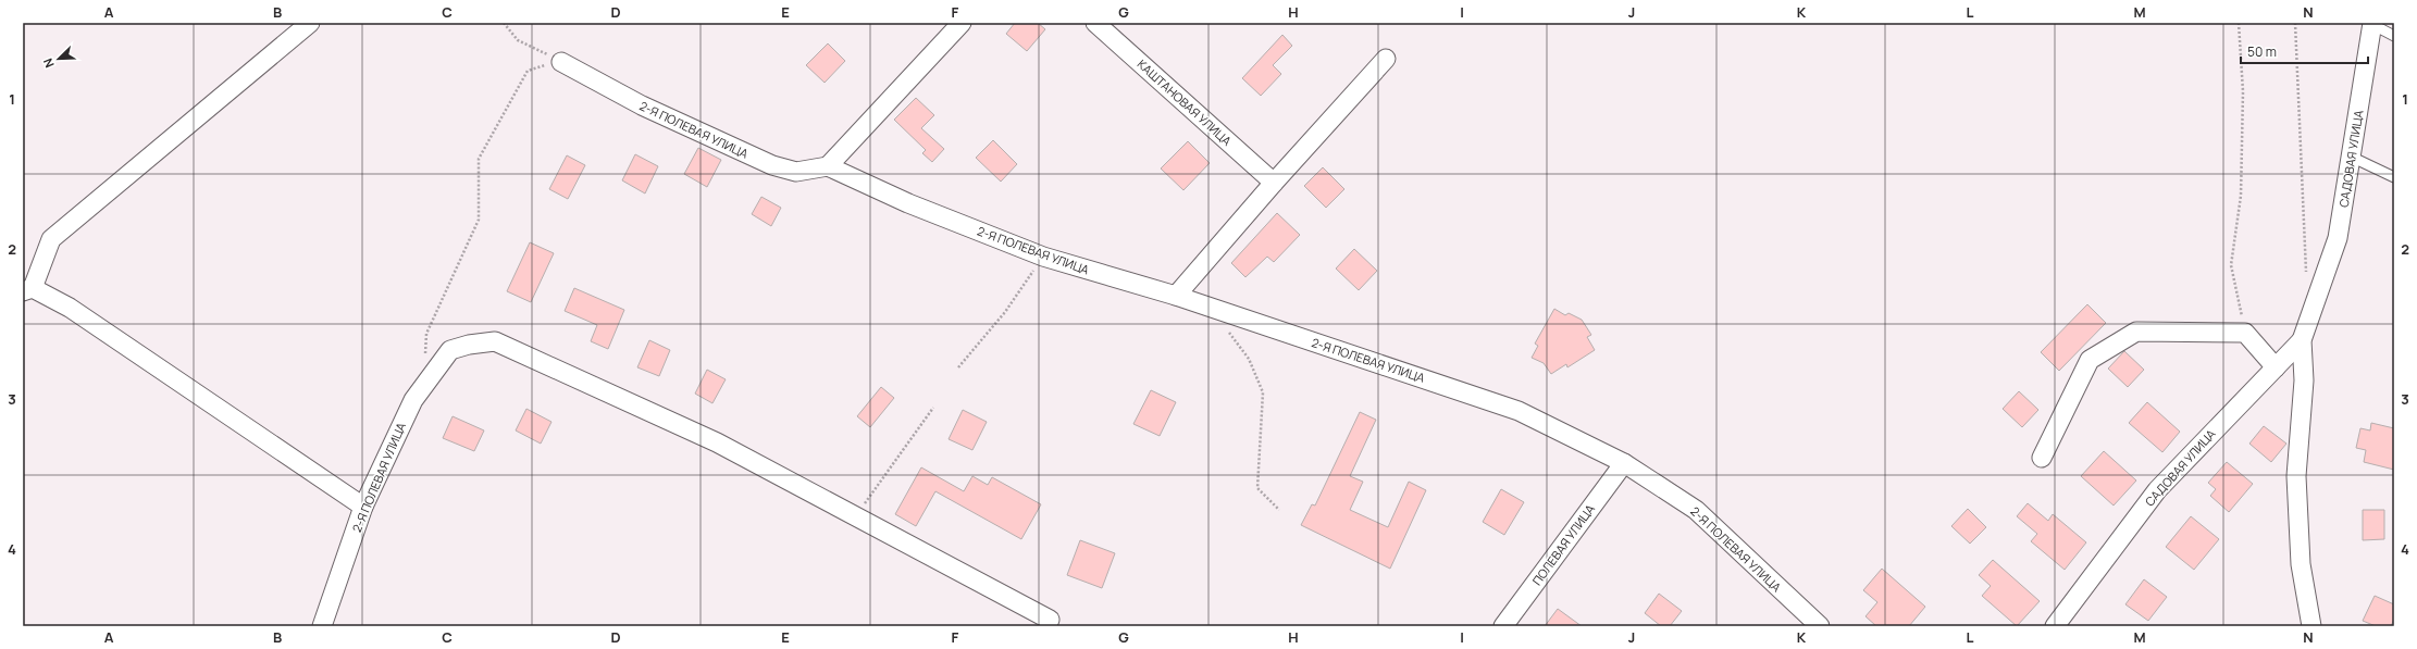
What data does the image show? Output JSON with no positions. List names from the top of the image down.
{
  "streets": {
    "street": [
      "КАШТАНОВАЯ УЛИЦА",
      "2-Я ПОЛЕВАЯ УЛИЦА",
      "САДОВАЯ УЛИЦА",
      "ПОЛЕВАЯ УЛИЦА"
    ]
  },
  "crossings": [
    ["2-Я ПОЛЕВАЯ УЛИЦА", "ПОЛЕВАЯ УЛИЦА"]
  ],
  "scale_bar": "50 m",
  "north": "bottom left",
  "grid": {
    "columns": [
      "A",
      "B",
      "C",
      "D",
      "E",
      "F",
      "G",
      "H",
      "I",
      "J",
      "K",
      "L",
      "M",
      "N"
    ],
    "rows": [
      "1",
      "2",
      "3",
      "4"
    ]
  }
}
